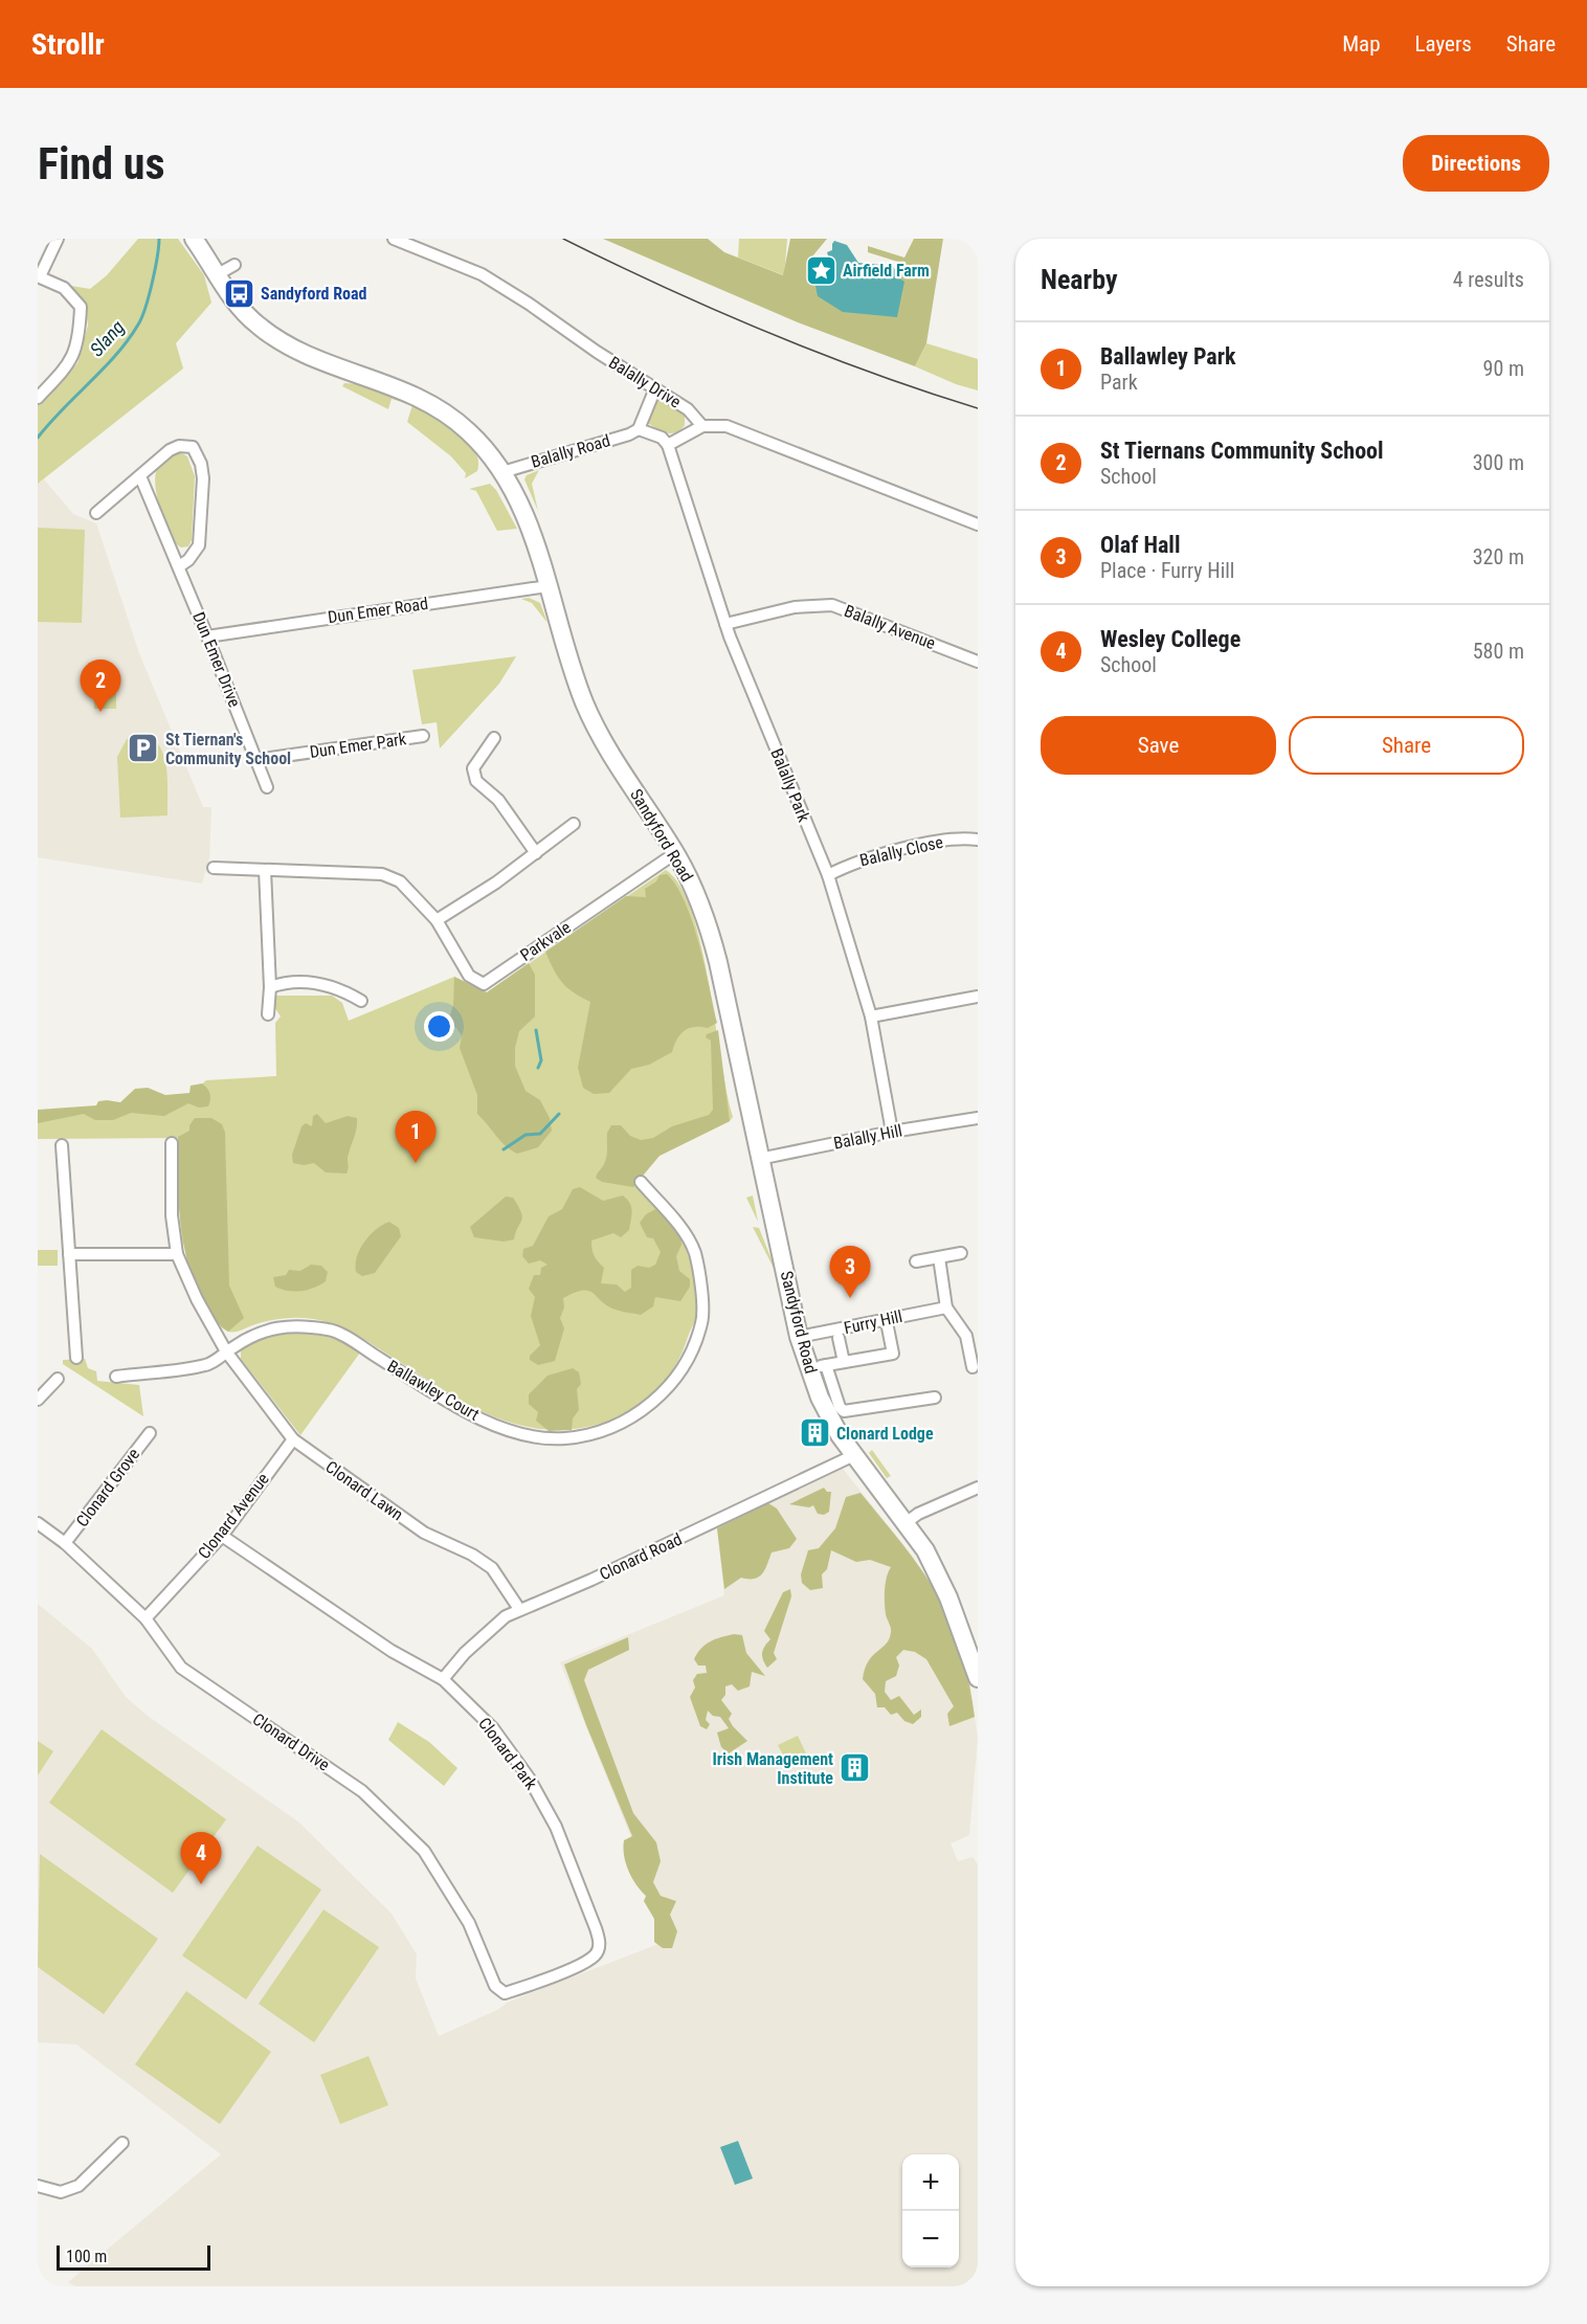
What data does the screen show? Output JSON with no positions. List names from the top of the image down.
{
  "streets": {
    "main road": ["Sandyford Road"],
    "street": [
      "Balally Drive",
      "Balally Road",
      "Dun Emer Road",
      "Balally Avenue",
      "Dun Emer Drive",
      "Dun Emer Park",
      "Balally Park",
      "Balally Close",
      "Parkvale",
      "Balally Hill",
      "Furry Hill",
      "Ballawley Court",
      "Clonard Grove",
      "Clonard Lawn",
      "Clonard Avenue",
      "Clonard Road",
      "Clonard Drive",
      "Clonard Park"
    ]
  },
  "crossings": [
    ["Balally Road", "Sandyford Road"],
    ["Dun Emer Road", "Dun Emer Drive"],
    ["Dun Emer Road", "Sandyford Road"],
    ["Balally Avenue", "Balally Park"],
    ["Dun Emer Drive", "Dun Emer Park"],
    ["Balally Park", "Balally Close"],
    ["Balally Park", "Balally Hill"],
    ["Sandyford Road", "Parkvale"],
    ["Sandyford Road", "Balally Hill"],
    ["Sandyford Road", "Furry Hill"],
    ["Sandyford Road", "Clonard Road"],
    ["Ballawley Court", "Clonard Lawn"],
    ["Clonard Grove", "Clonard Drive"],
    ["Clonard Lawn", "Clonard Avenue"],
    ["Clonard Lawn", "Clonard Road"],
    ["Clonard Avenue", "Clonard Drive"],
    ["Clonard Avenue", "Clonard Park"],
    ["Clonard Road", "Clonard Park"],
    ["Clonard Drive", "Clonard Park"]
  ],
  "water": ["Slang"],
  "places": {
    "place": ["Airfield Farm"],
    "bus stop": ["Sandyford Road"],
    "parking": ["St Tiernan's Community School"],
    "building": ["Clonard Lodge", "Irish Management Institute"]
  },
  "scale_bar": "100 m",
  "page": {
    "header": "Strollr",
    "nav": ["Map", "Layers", "Share"],
    "buttons": [
      "Directions",
      ["Save", "Share"]
    ],
    "title": "Find us",
    "heading": ["Nearby", "4 results"],
    "list": [
      {
        "mark": "1",
        "name": "Ballawley Park",
        "note": "Park",
        "value": "90 m"
      },
      {
        "mark": "2",
        "name": "St Tiernans Community School",
        "note": "School",
        "value": "300 m"
      },
      {
        "mark": "3",
        "name": "Olaf Hall",
        "note": "Place · Furry Hill",
        "value": "320 m"
      },
      {
        "mark": "4",
        "name": "Wesley College",
        "note": "School",
        "value": "580 m"
      }
    ],
    "pins": [
      "2",
      "1",
      "3",
      "4"
    ],
    "map_buttons": ["+", "−"],
    "scale": "100 m"
  }
}
